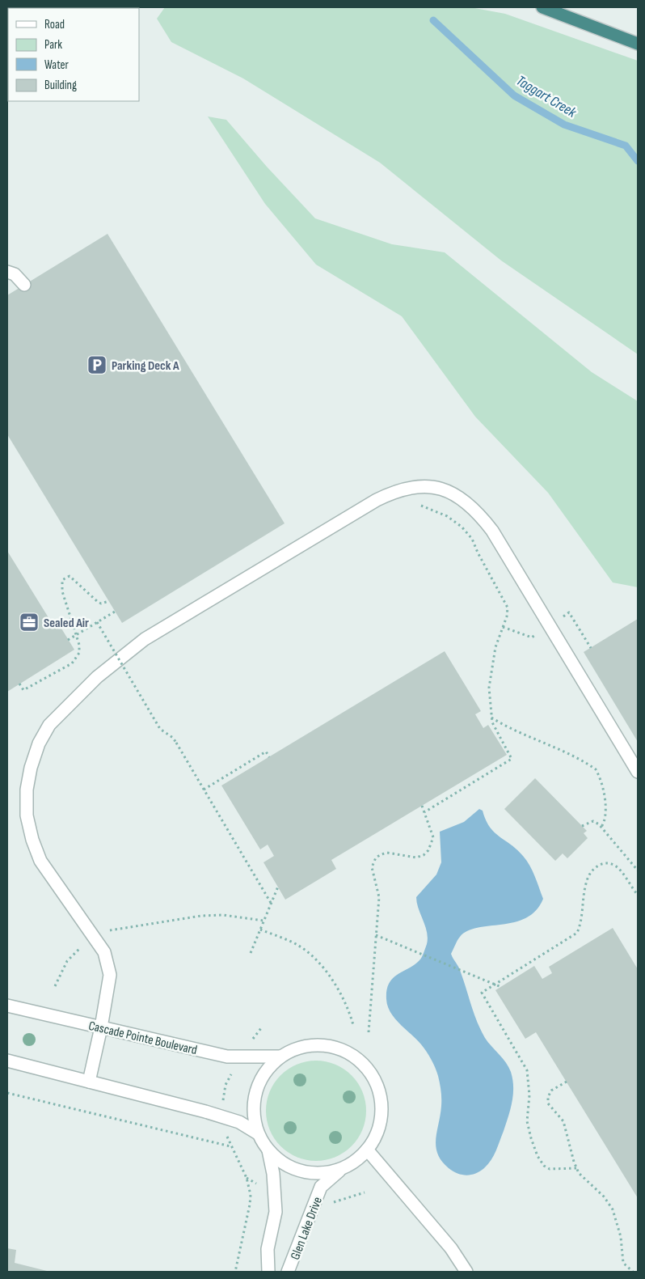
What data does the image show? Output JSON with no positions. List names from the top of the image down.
{
  "streets": {
    "street": ["Cascade Pointe Boulevard", "Glen Lake Drive"]
  },
  "crossings": [
    ["Cascade Pointe Boulevard", "Glen Lake Drive"]
  ],
  "water": ["Taggart Creek"],
  "places": {
    "parking": ["Parking Deck A"],
    "office": ["Sealed Air"]
  },
  "legend": [
    "Road",
    "Park",
    "Water",
    "Building"
  ]
}
